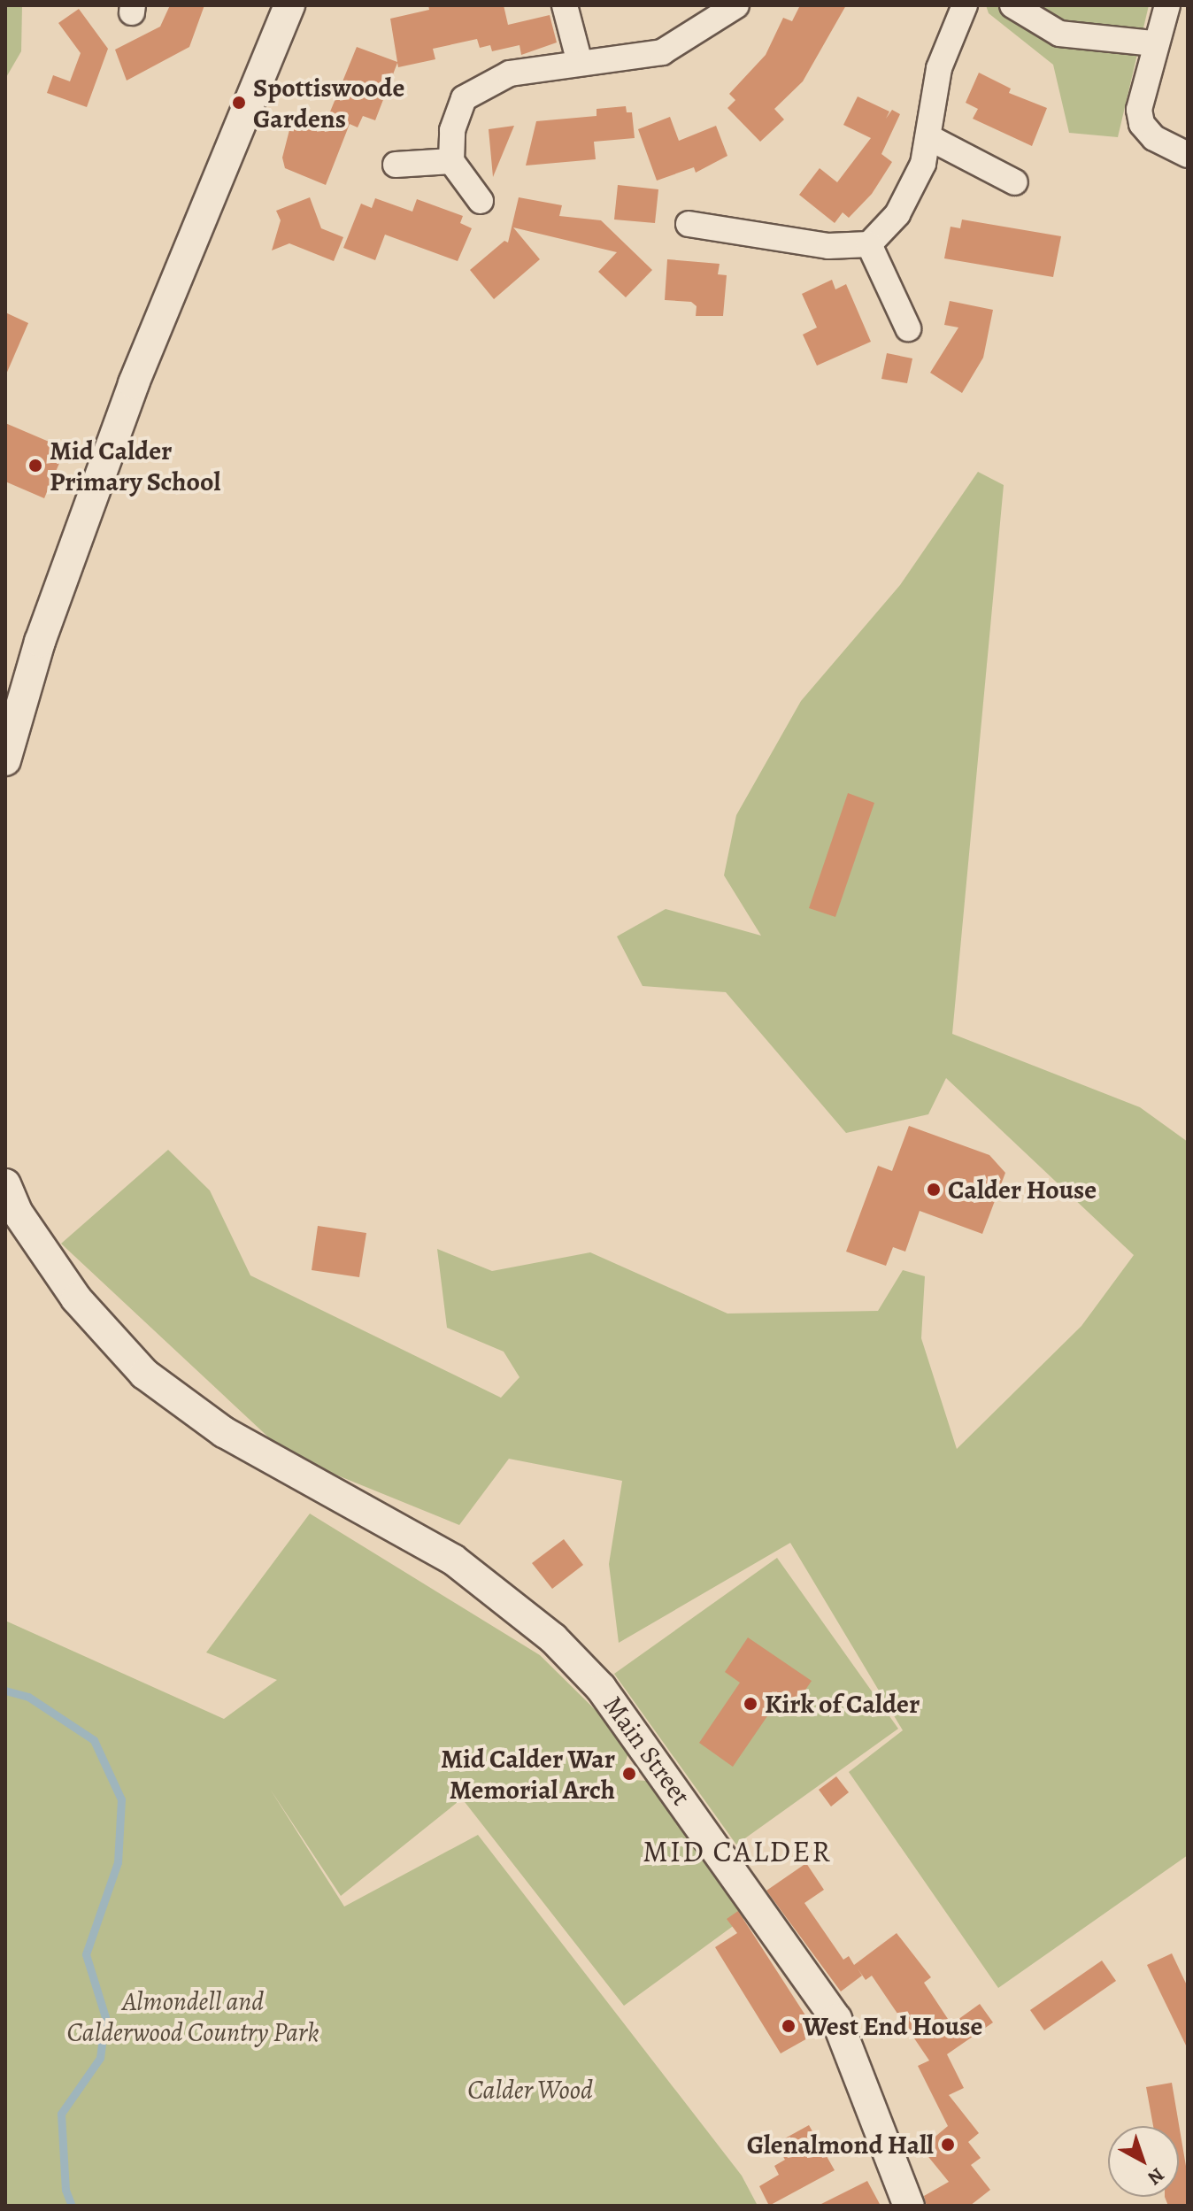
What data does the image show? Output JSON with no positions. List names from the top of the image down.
{
  "streets": {
    "street": ["Main Street"]
  },
  "districts": ["MID CALDER"],
  "parks": ["Almondell and Calderwood Country Park", "Calder Wood"],
  "places": [
    "Spottiswoode Gardens",
    "Mid Calder Primary School",
    "Calder House",
    "Kirk of Calder",
    "Mid Calder War Memorial Arch",
    "West End House",
    "Glenalmond Hall"
  ],
  "north": "bottom right"
}
